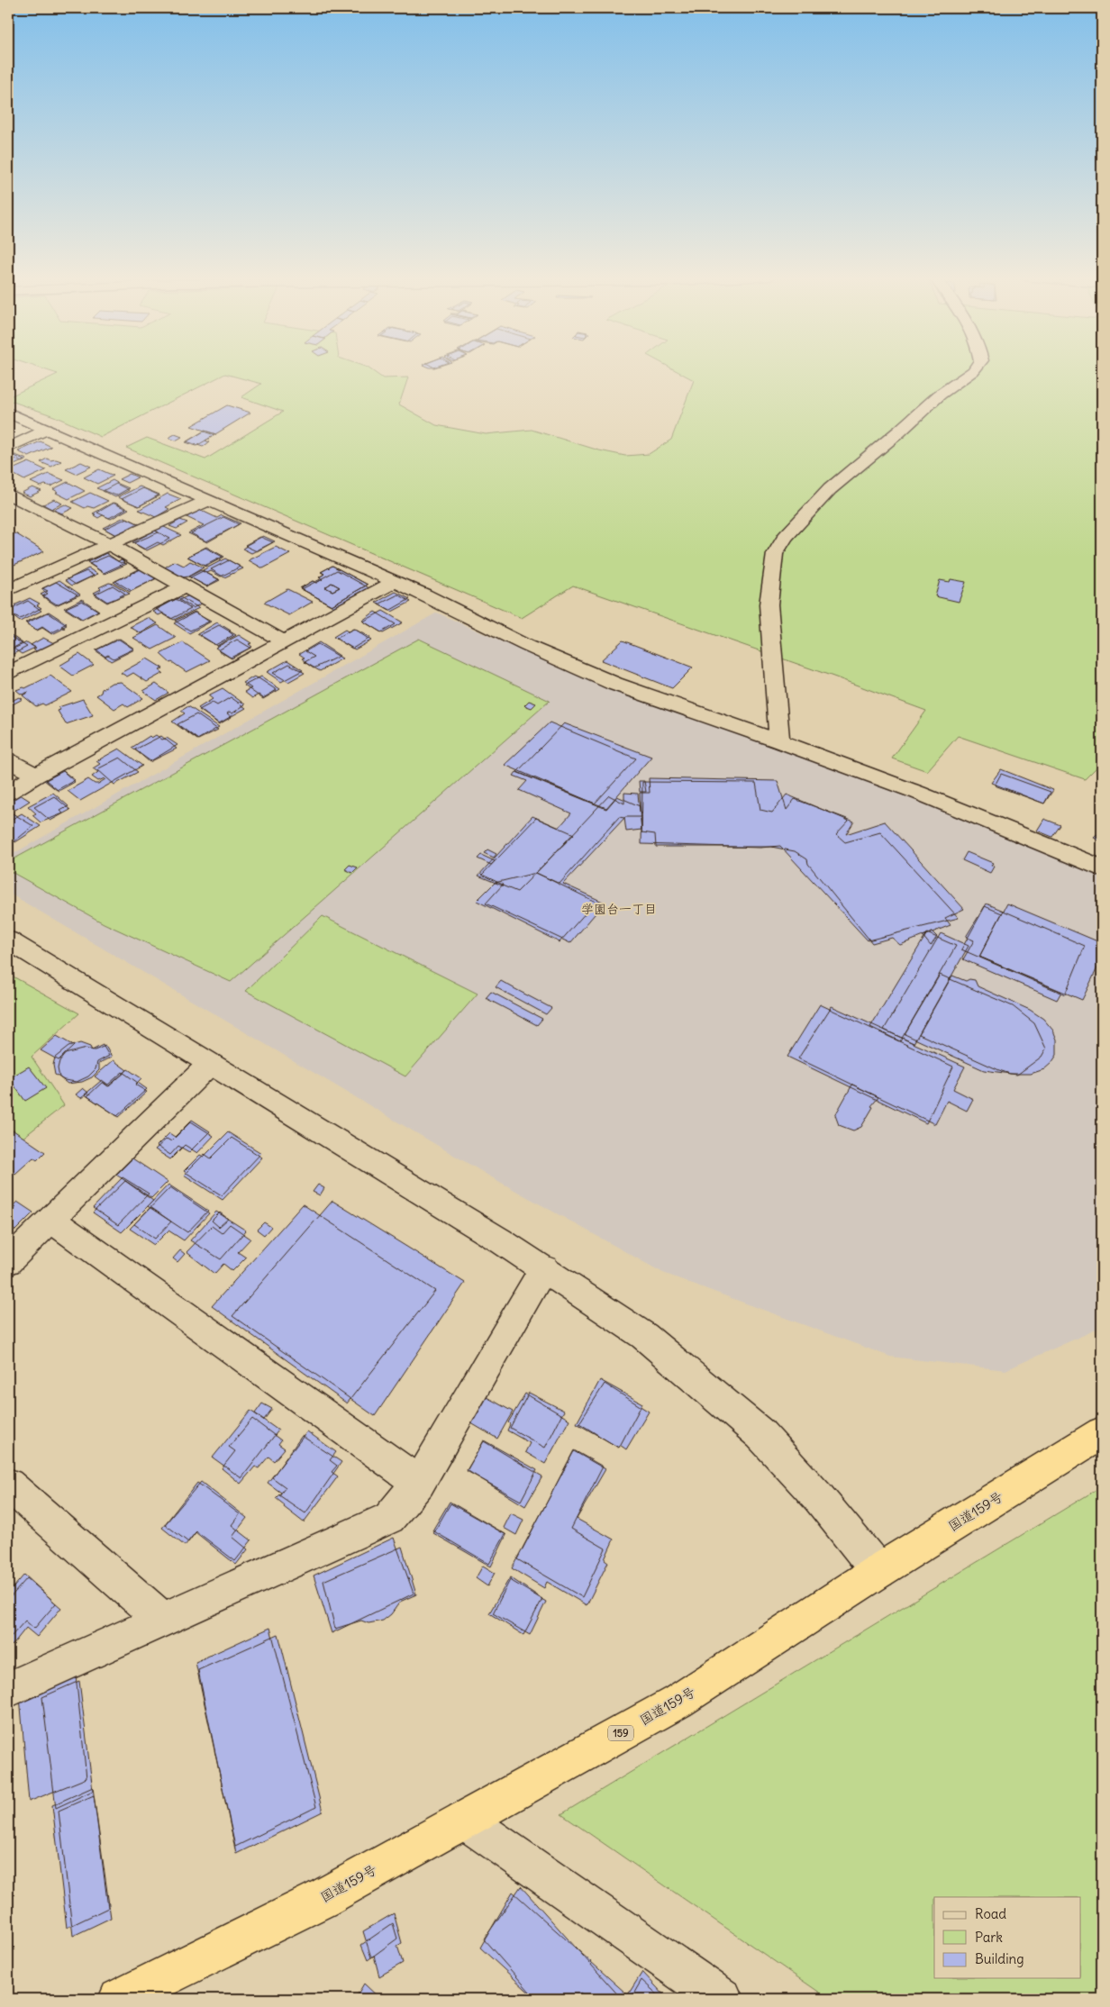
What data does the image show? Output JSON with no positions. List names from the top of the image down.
{
  "streets": {
    "highway": ["国道159号", "159"]
  },
  "districts": ["学園台一丁目"],
  "legend": ["Road", "Park", "Building"]
}
